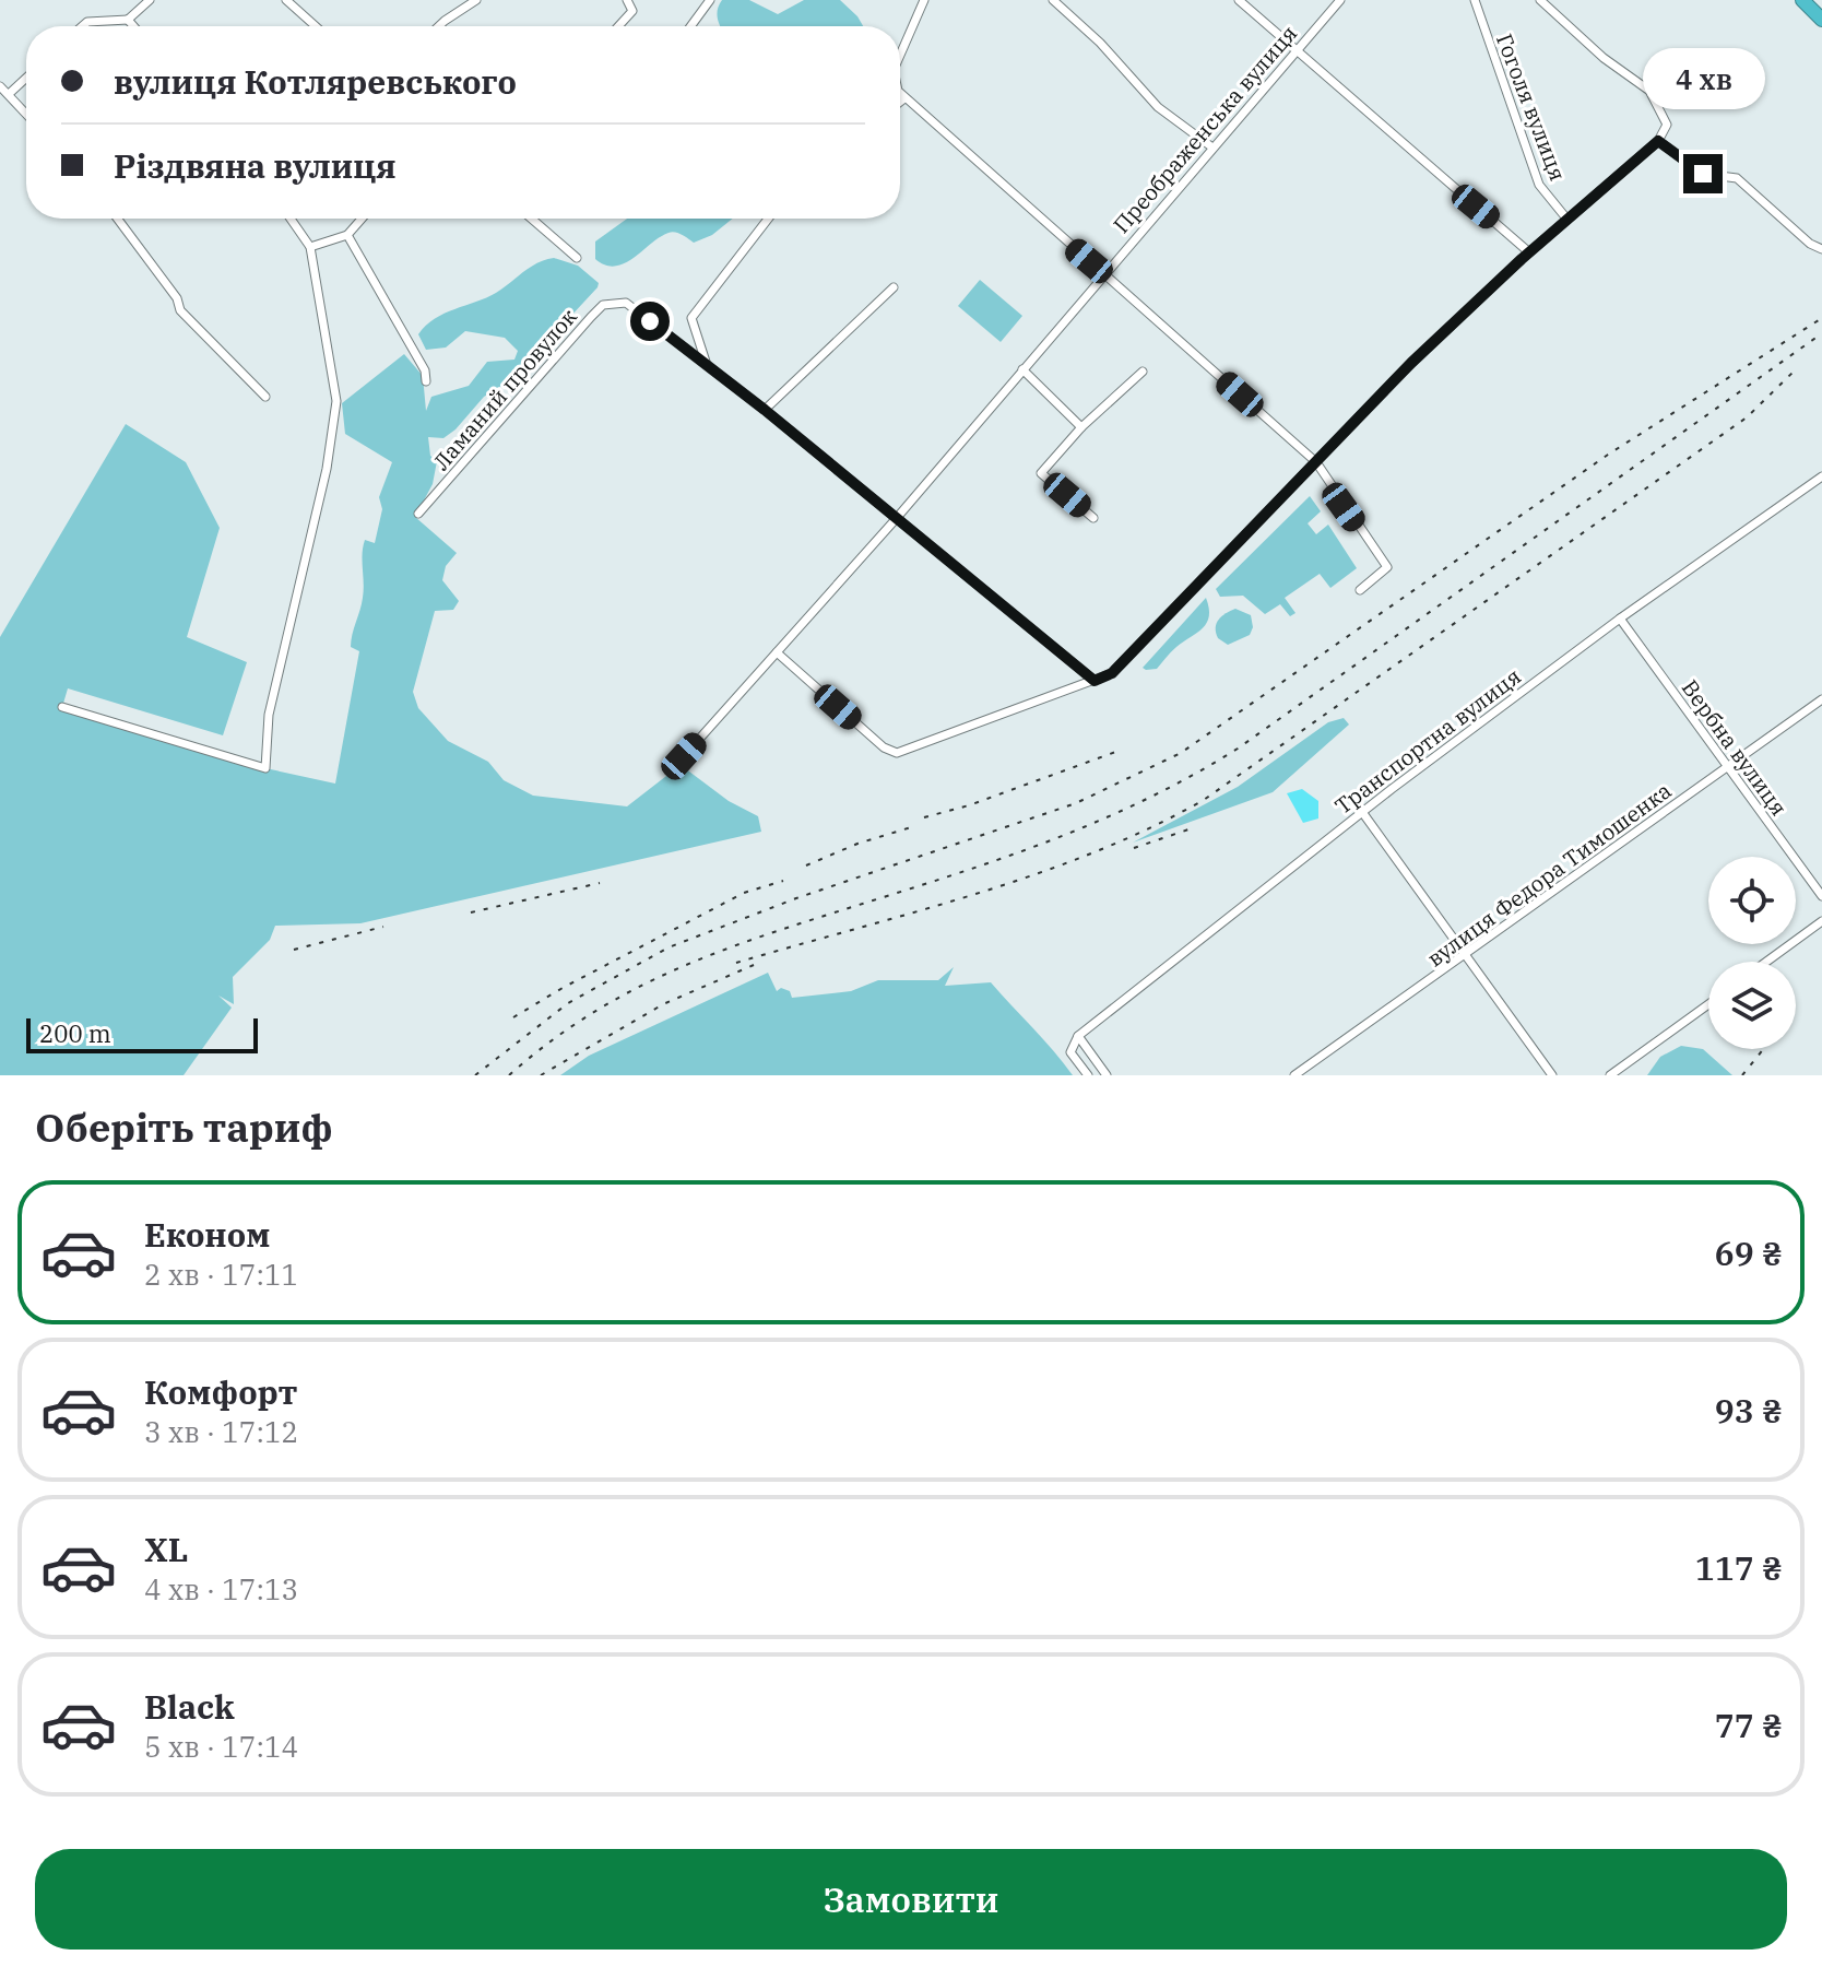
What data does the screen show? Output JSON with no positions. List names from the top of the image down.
{
  "streets": {
    "street": [
      "Гоголя вулиця",
      "Преображенська вулиця",
      "Ламаний провулок",
      "Транспортна вулиця",
      "Вербна вулиця",
      "вулиця Федора Тимошенка"
    ]
  },
  "crossings": [
    ["Транспортна вулиця", "Вербна вулиця"],
    ["Вербна вулиця", "вулиця Федора Тимошенка"]
  ],
  "scale_bar": "200 m",
  "page": {
    "banner": ["вулиця Котляревського", "Різдвяна вулиця"],
    "bubble": "4 хв",
    "scale": "200 m",
    "heading": "Оберіть тариф",
    "list": [
      {
        "name": "Економ",
        "note": "2 хв · 17:11",
        "value": "69 ₴"
      },
      {
        "name": "Комфорт",
        "note": "3 хв · 17:12",
        "value": "93 ₴"
      },
      {
        "name": "XL",
        "note": "4 хв · 17:13",
        "value": "117 ₴"
      },
      {
        "name": "Black",
        "note": "5 хв · 17:14",
        "value": "77 ₴"
      }
    ],
    "buttons": "Замовити"
  }
}
